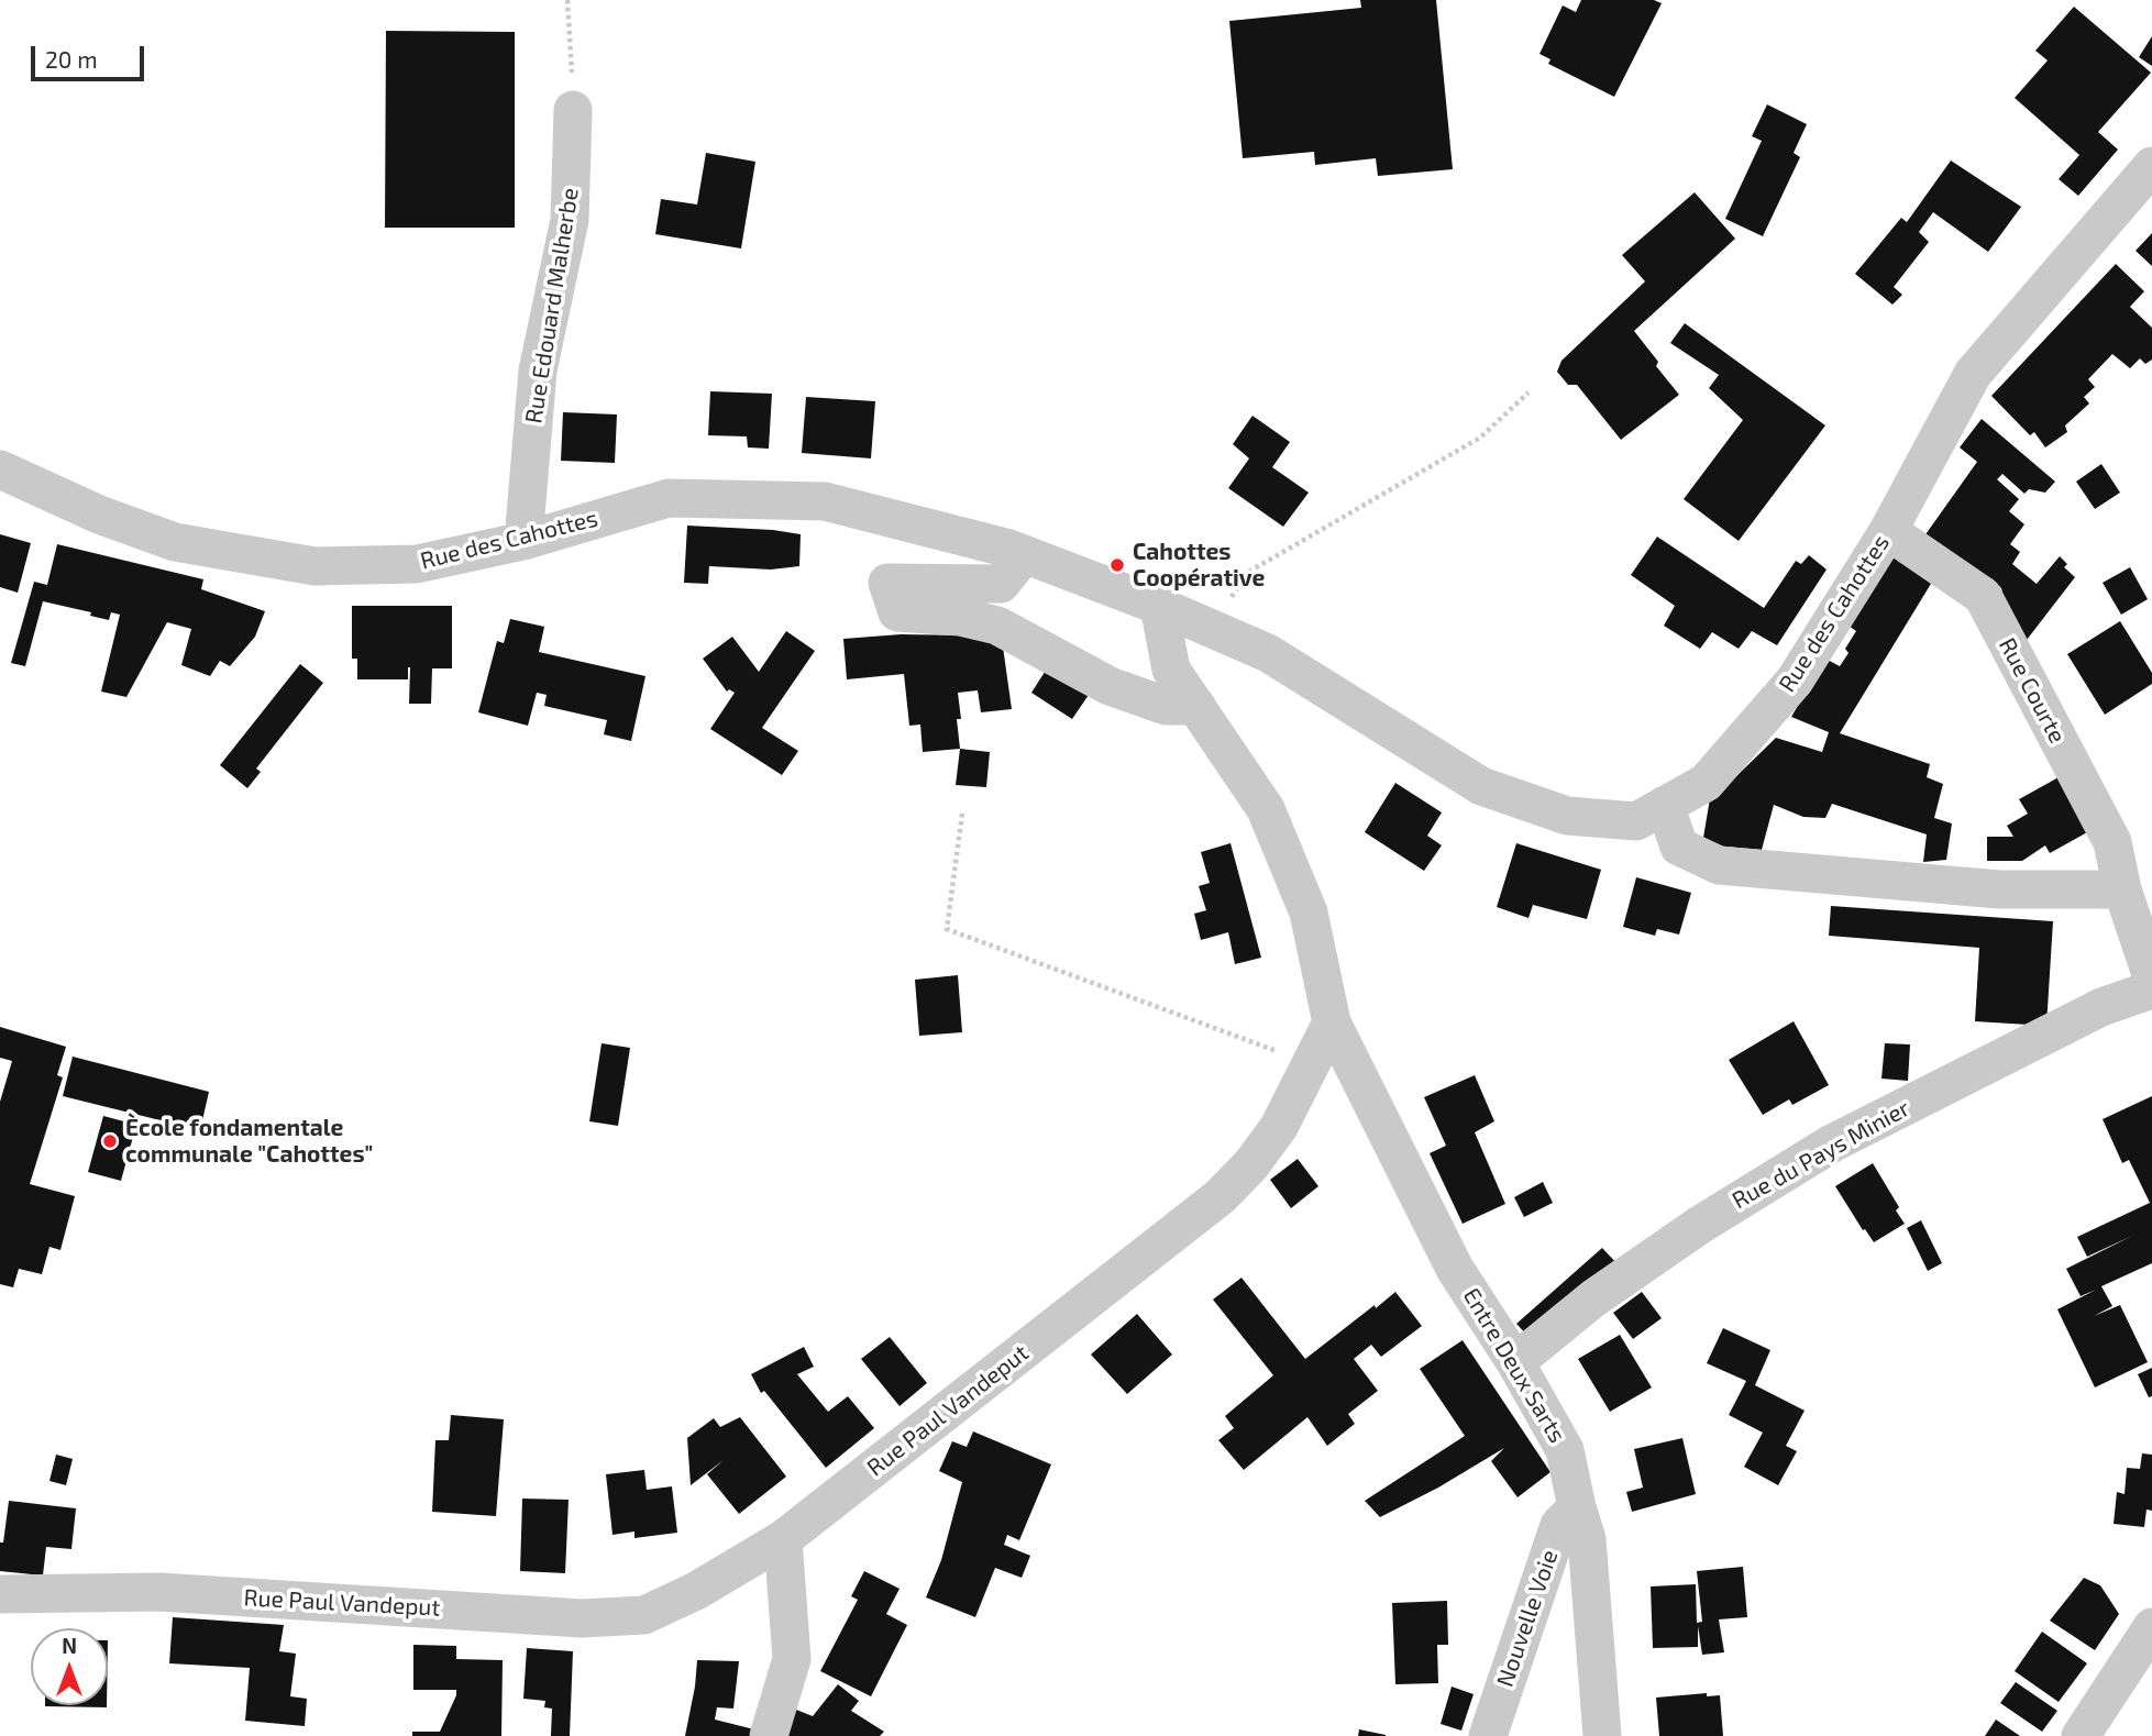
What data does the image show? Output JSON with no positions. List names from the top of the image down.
{
  "streets": {
    "street": [
      "Rue Edouard Malherbe",
      "Rue des Cahottes",
      "Rue Courte",
      "Rue du Pays Minier",
      "Entre Deux Sarts",
      "Rue Paul Vandeput",
      "Nouvelle Voie"
    ]
  },
  "crossings": [
    ["Rue Edouard Malherbe", "Rue des Cahottes"],
    ["Rue des Cahottes", "Rue Courte"],
    ["Rue du Pays Minier", "Entre Deux Sarts"],
    ["Entre Deux Sarts", "Rue Paul Vandeput"],
    ["Entre Deux Sarts", "Nouvelle Voie"]
  ],
  "places": ["Cahottes Coopérative", "Ècole fondamentale communale \"Cahottes\""],
  "scale_bar": "20 m",
  "north": "top"
}
